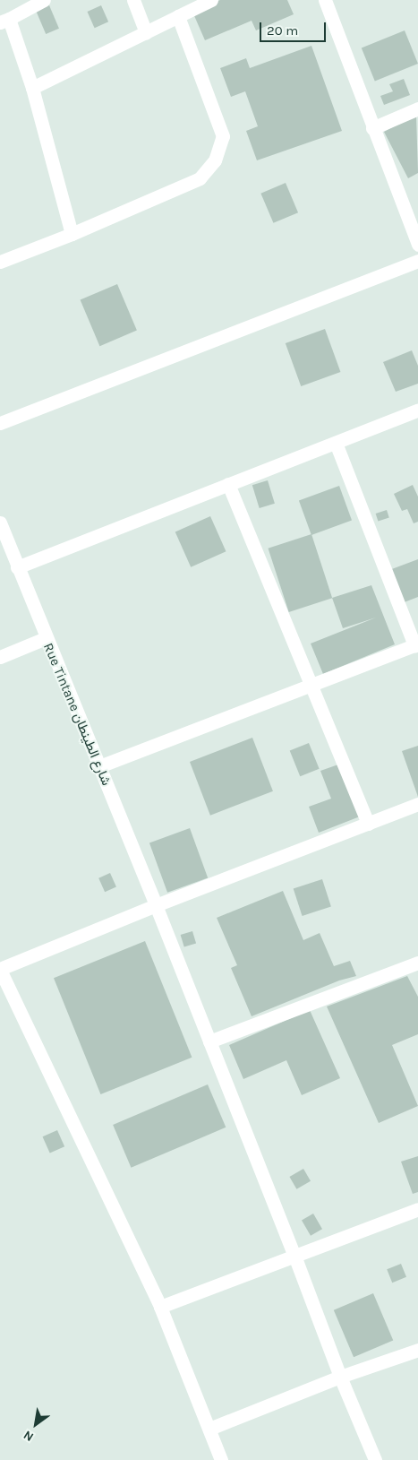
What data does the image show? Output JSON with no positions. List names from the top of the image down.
{
  "streets": {
    "street": ["Rue Tintane شارع الطينطان"]
  },
  "scale_bar": "20 m",
  "north": "bottom left"
}
